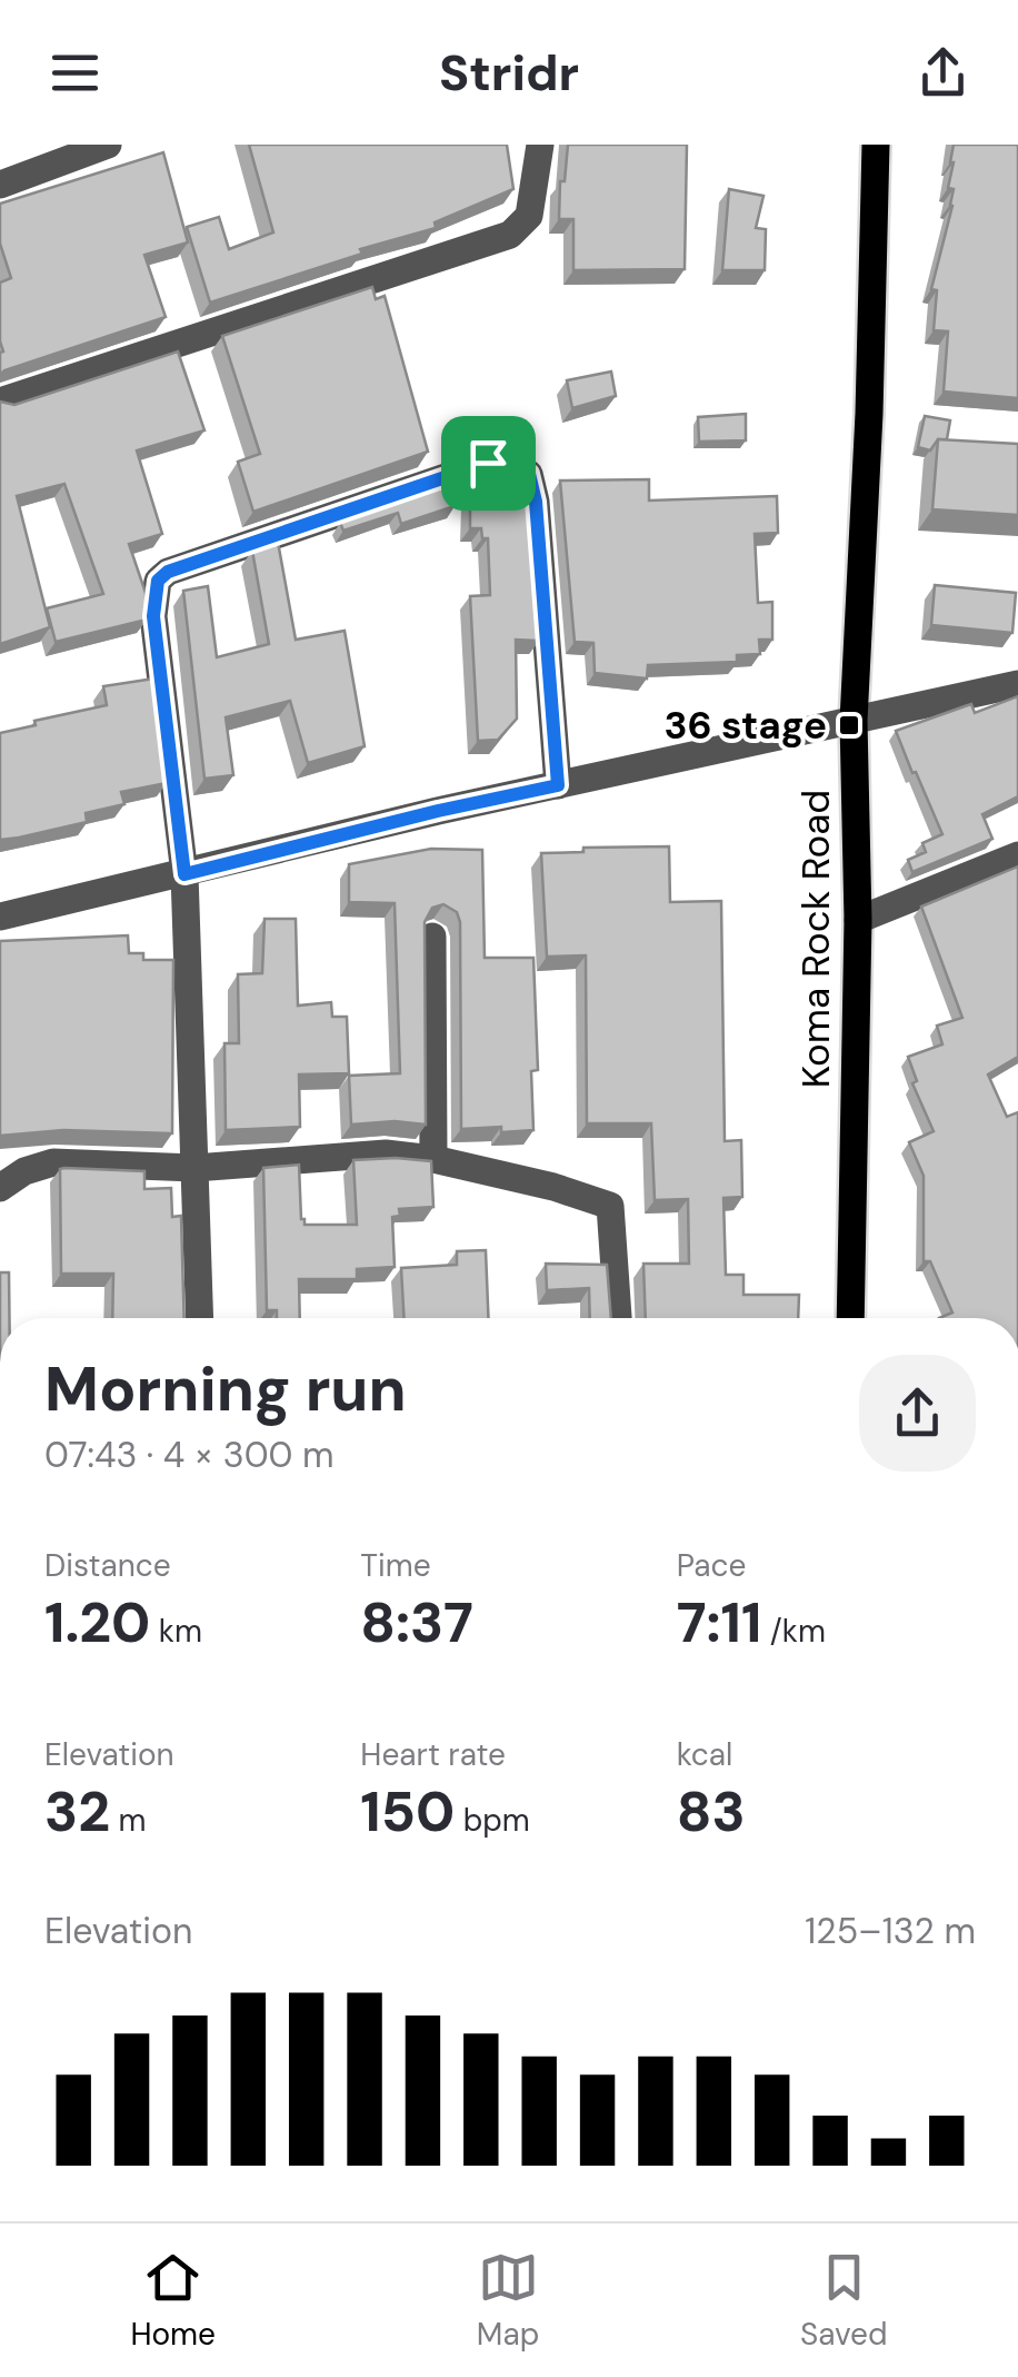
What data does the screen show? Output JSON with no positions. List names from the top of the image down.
{
  "streets": {
    "main road": ["Koma Rock Road"]
  },
  "places": {
    "transit": ["36 stage"]
  },
  "page": {
    "header": "Stridr",
    "heading": ["Morning run", "07:43 · 4 × 300 m"],
    "stats": [
      ["Distance", "1.20 km"],
      ["Time", "8:37"],
      ["Pace", "7:11 /km"],
      ["Elevation", "32 m"],
      ["Heart rate", "150 bpm"],
      ["kcal", "83"]
    ],
    "chart": ["Elevation", "125–132 m"],
    "tabs": ["Home", "Map", "Saved"]
  }
}
